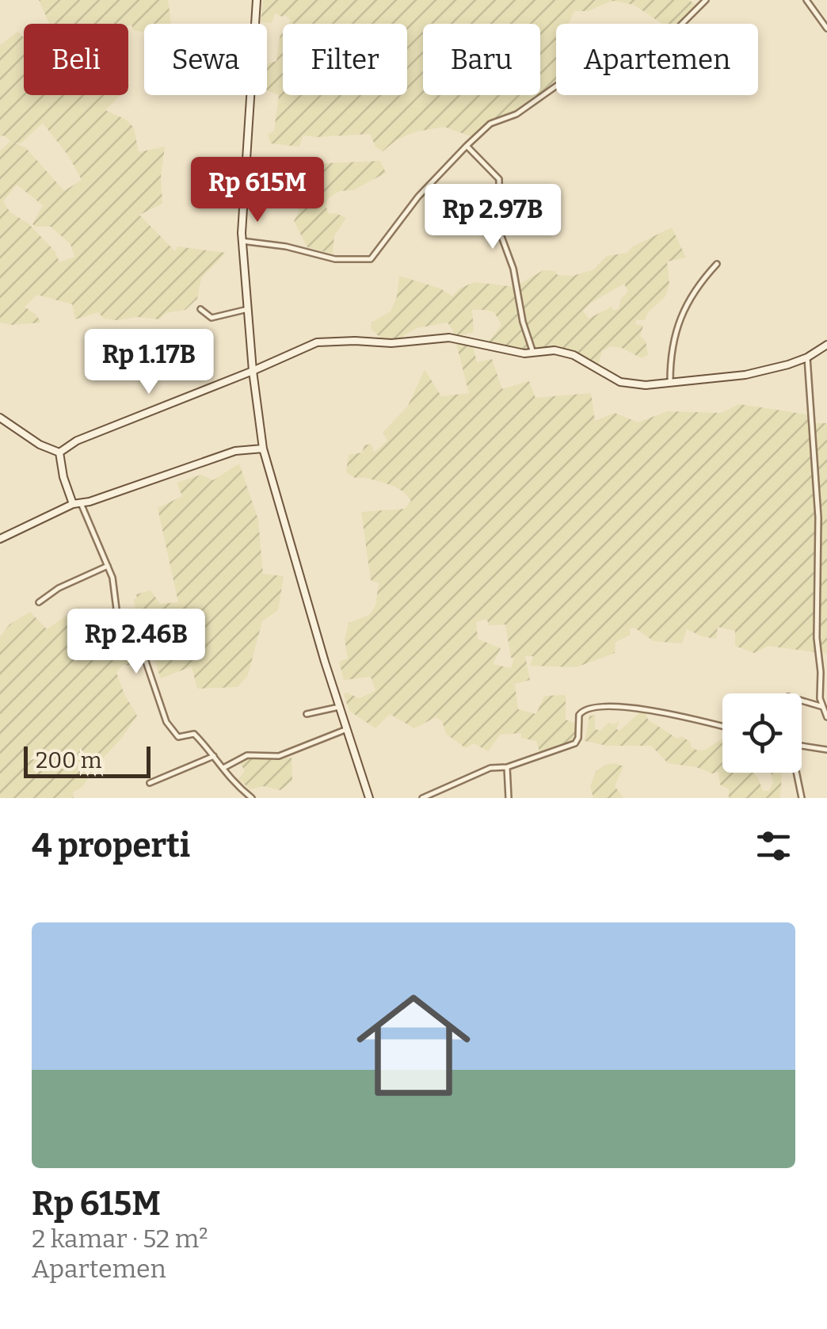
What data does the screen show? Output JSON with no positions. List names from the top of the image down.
{
  "scale_bar": "200 m",
  "page": {
    "chip": [
      "Beli",
      "Sewa",
      "Filter",
      "Baru",
      "Apartemen"
    ],
    "price": [
      "Rp 615M",
      "Rp 2.97B",
      "Rp 1.17B",
      "Rp 2.46B"
    ],
    "scale": "200 m",
    "heading": "4 properti",
    "list": [
      {
        "name": "Rp 615M",
        "note": "2 kamar · 52 m² · Apartemen"
      }
    ]
  }
}
